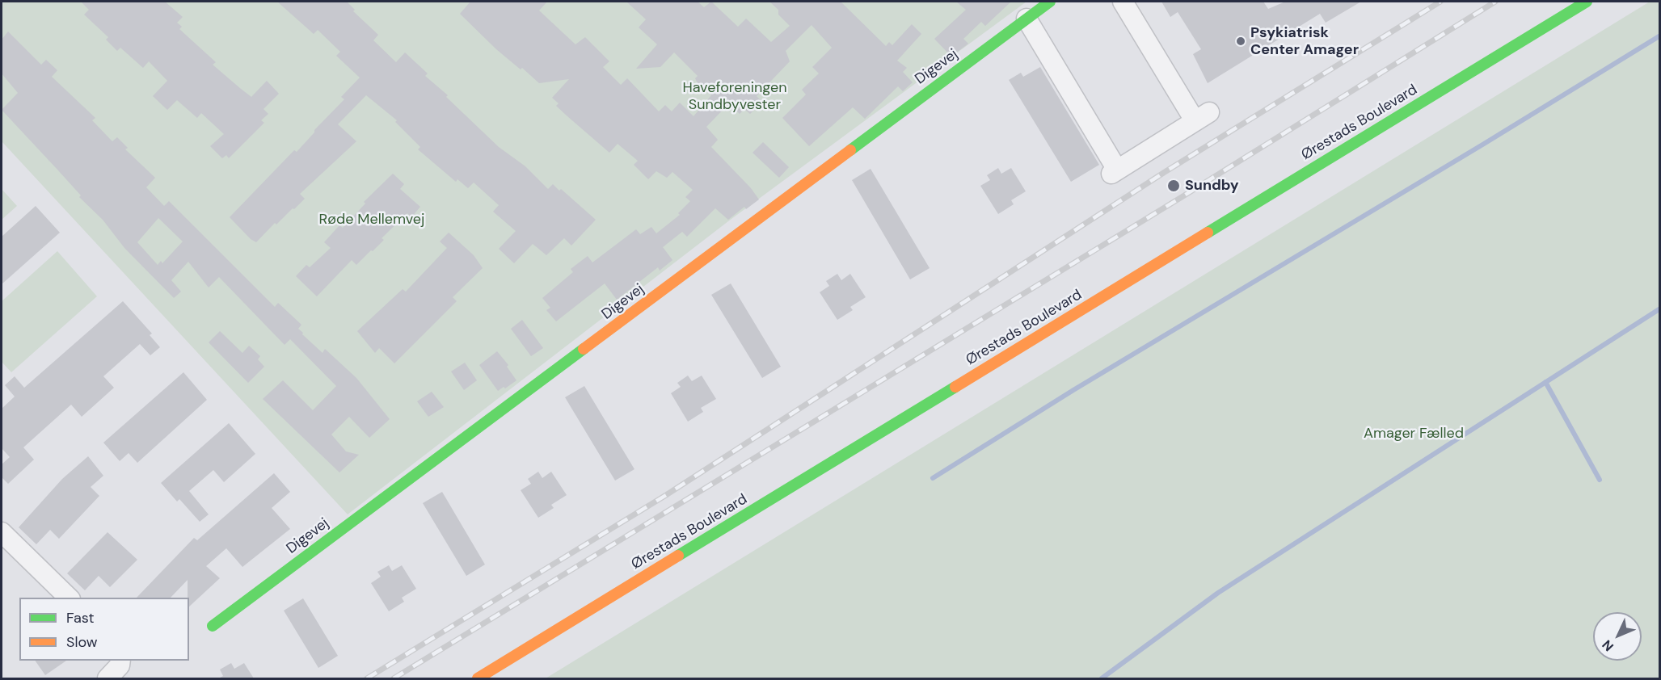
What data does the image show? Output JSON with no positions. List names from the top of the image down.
{
  "streets": {
    "street": ["Digevej", "Ørestads Boulevard"]
  },
  "parks": ["Haveforeningen Sundbyvester", "Røde Mellemvej", "Amager Fælled"],
  "places": ["Psykiatrisk Center Amager", "Sundby"],
  "legend": ["Fast", "Slow"],
  "north": "bottom left"
}
